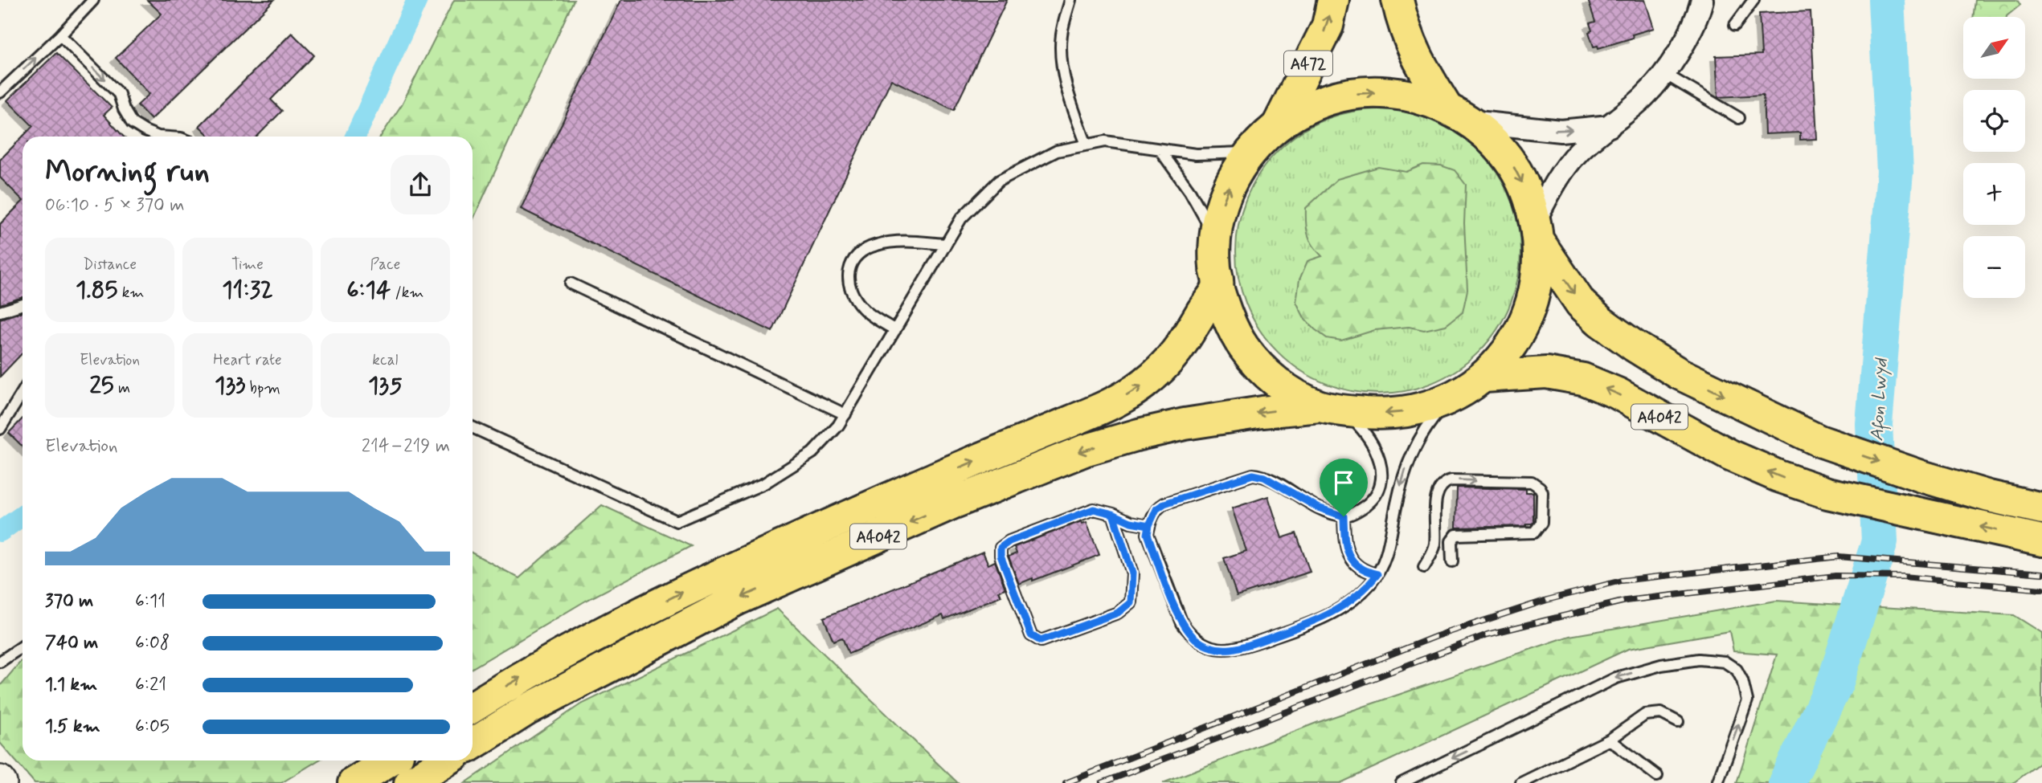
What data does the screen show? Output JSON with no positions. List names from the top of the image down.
{
  "streets": {
    "main road": ["A472", "A4042"]
  },
  "water": ["Afon Lwyd"],
  "north": "top right",
  "page": {
    "map_buttons": ["+", "−"],
    "heading": ["Morning run", "06:10 · 5 × 370 m"],
    "stats": [
      ["Distance", "1.85 km"],
      ["Time", "11:32"],
      ["Pace", "6:14 /km"],
      ["Elevation", "25 m"],
      ["Heart rate", "133 bpm"],
      ["kcal", "135"]
    ],
    "chart": ["Elevation", "214–219 m"],
    "list": [
      {
        "name": "370 m",
        "note": "6:11"
      },
      {
        "name": "740 m",
        "note": "6:08"
      },
      {
        "name": "1.1 km",
        "note": "6:21"
      },
      {
        "name": "1.5 km",
        "note": "6:05"
      }
    ]
  }
}
